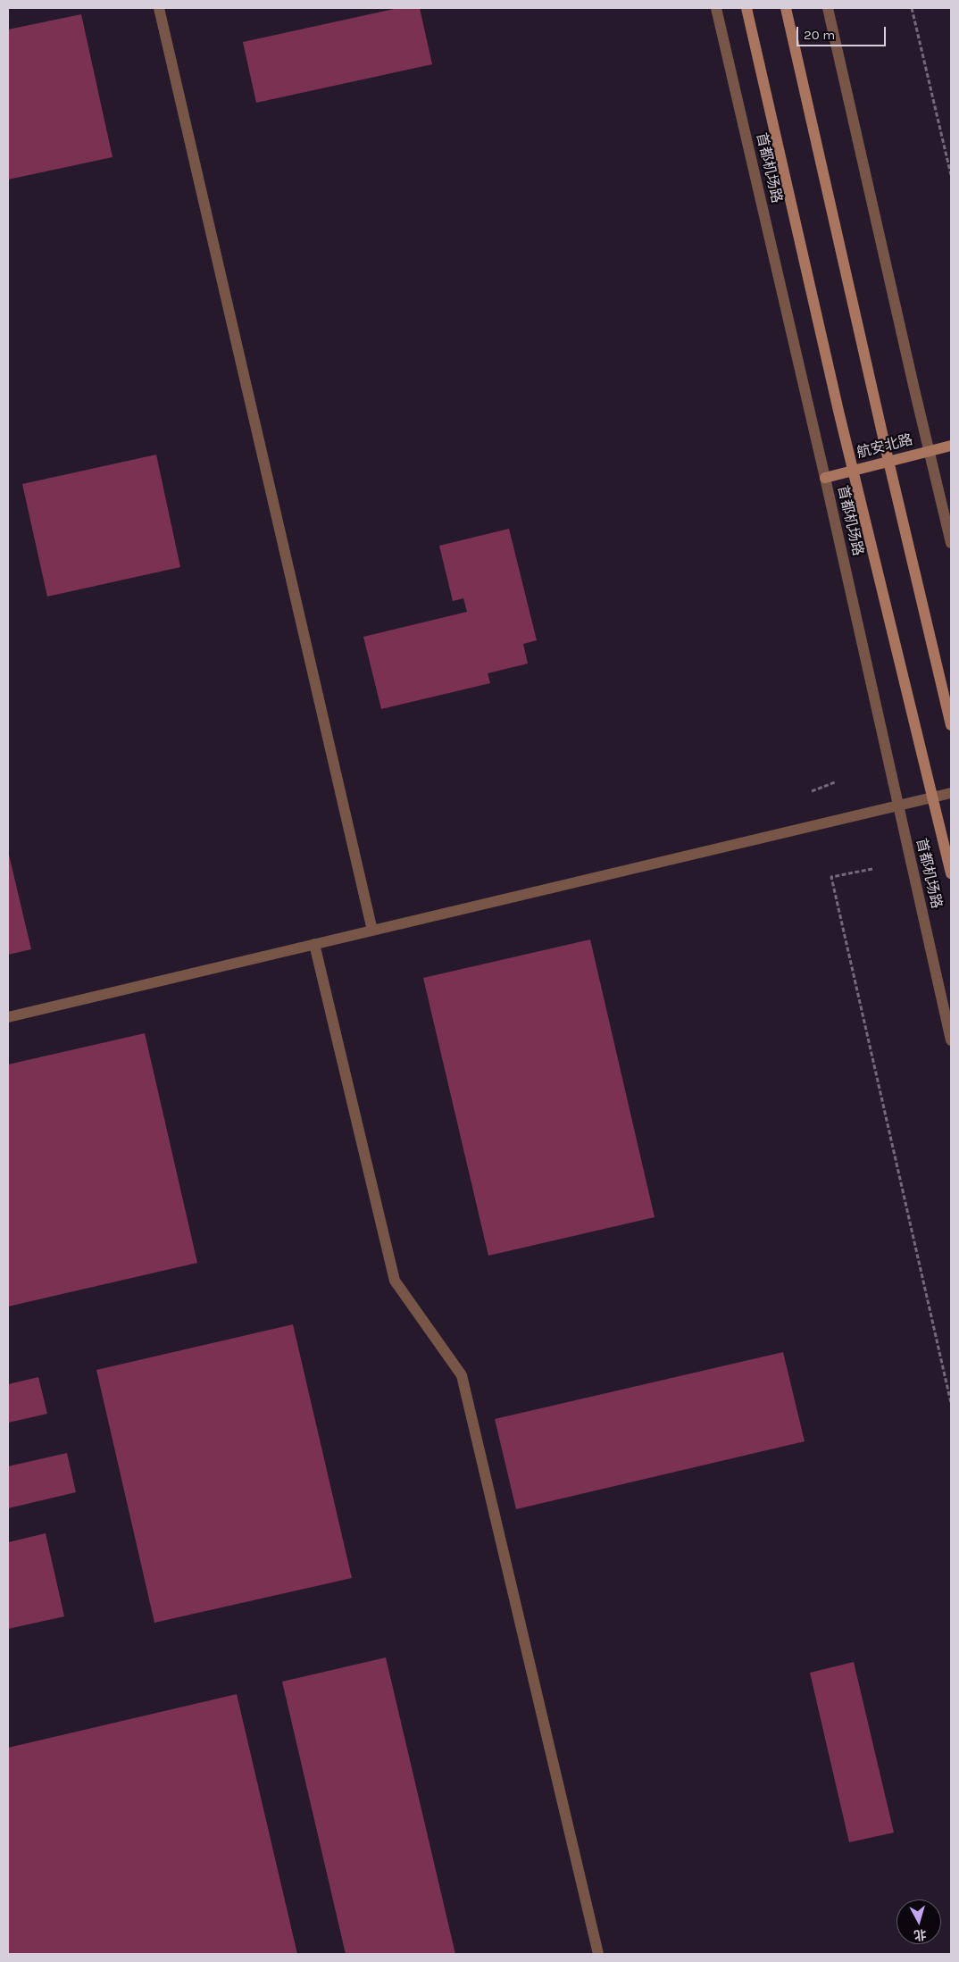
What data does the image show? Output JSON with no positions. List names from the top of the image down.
{
  "streets": {
    "street": ["首都机场路", "航安北路"]
  },
  "crossings": [
    ["首都机场路", "航安北路"]
  ],
  "scale_bar": "20 m",
  "north": "bottom"
}
